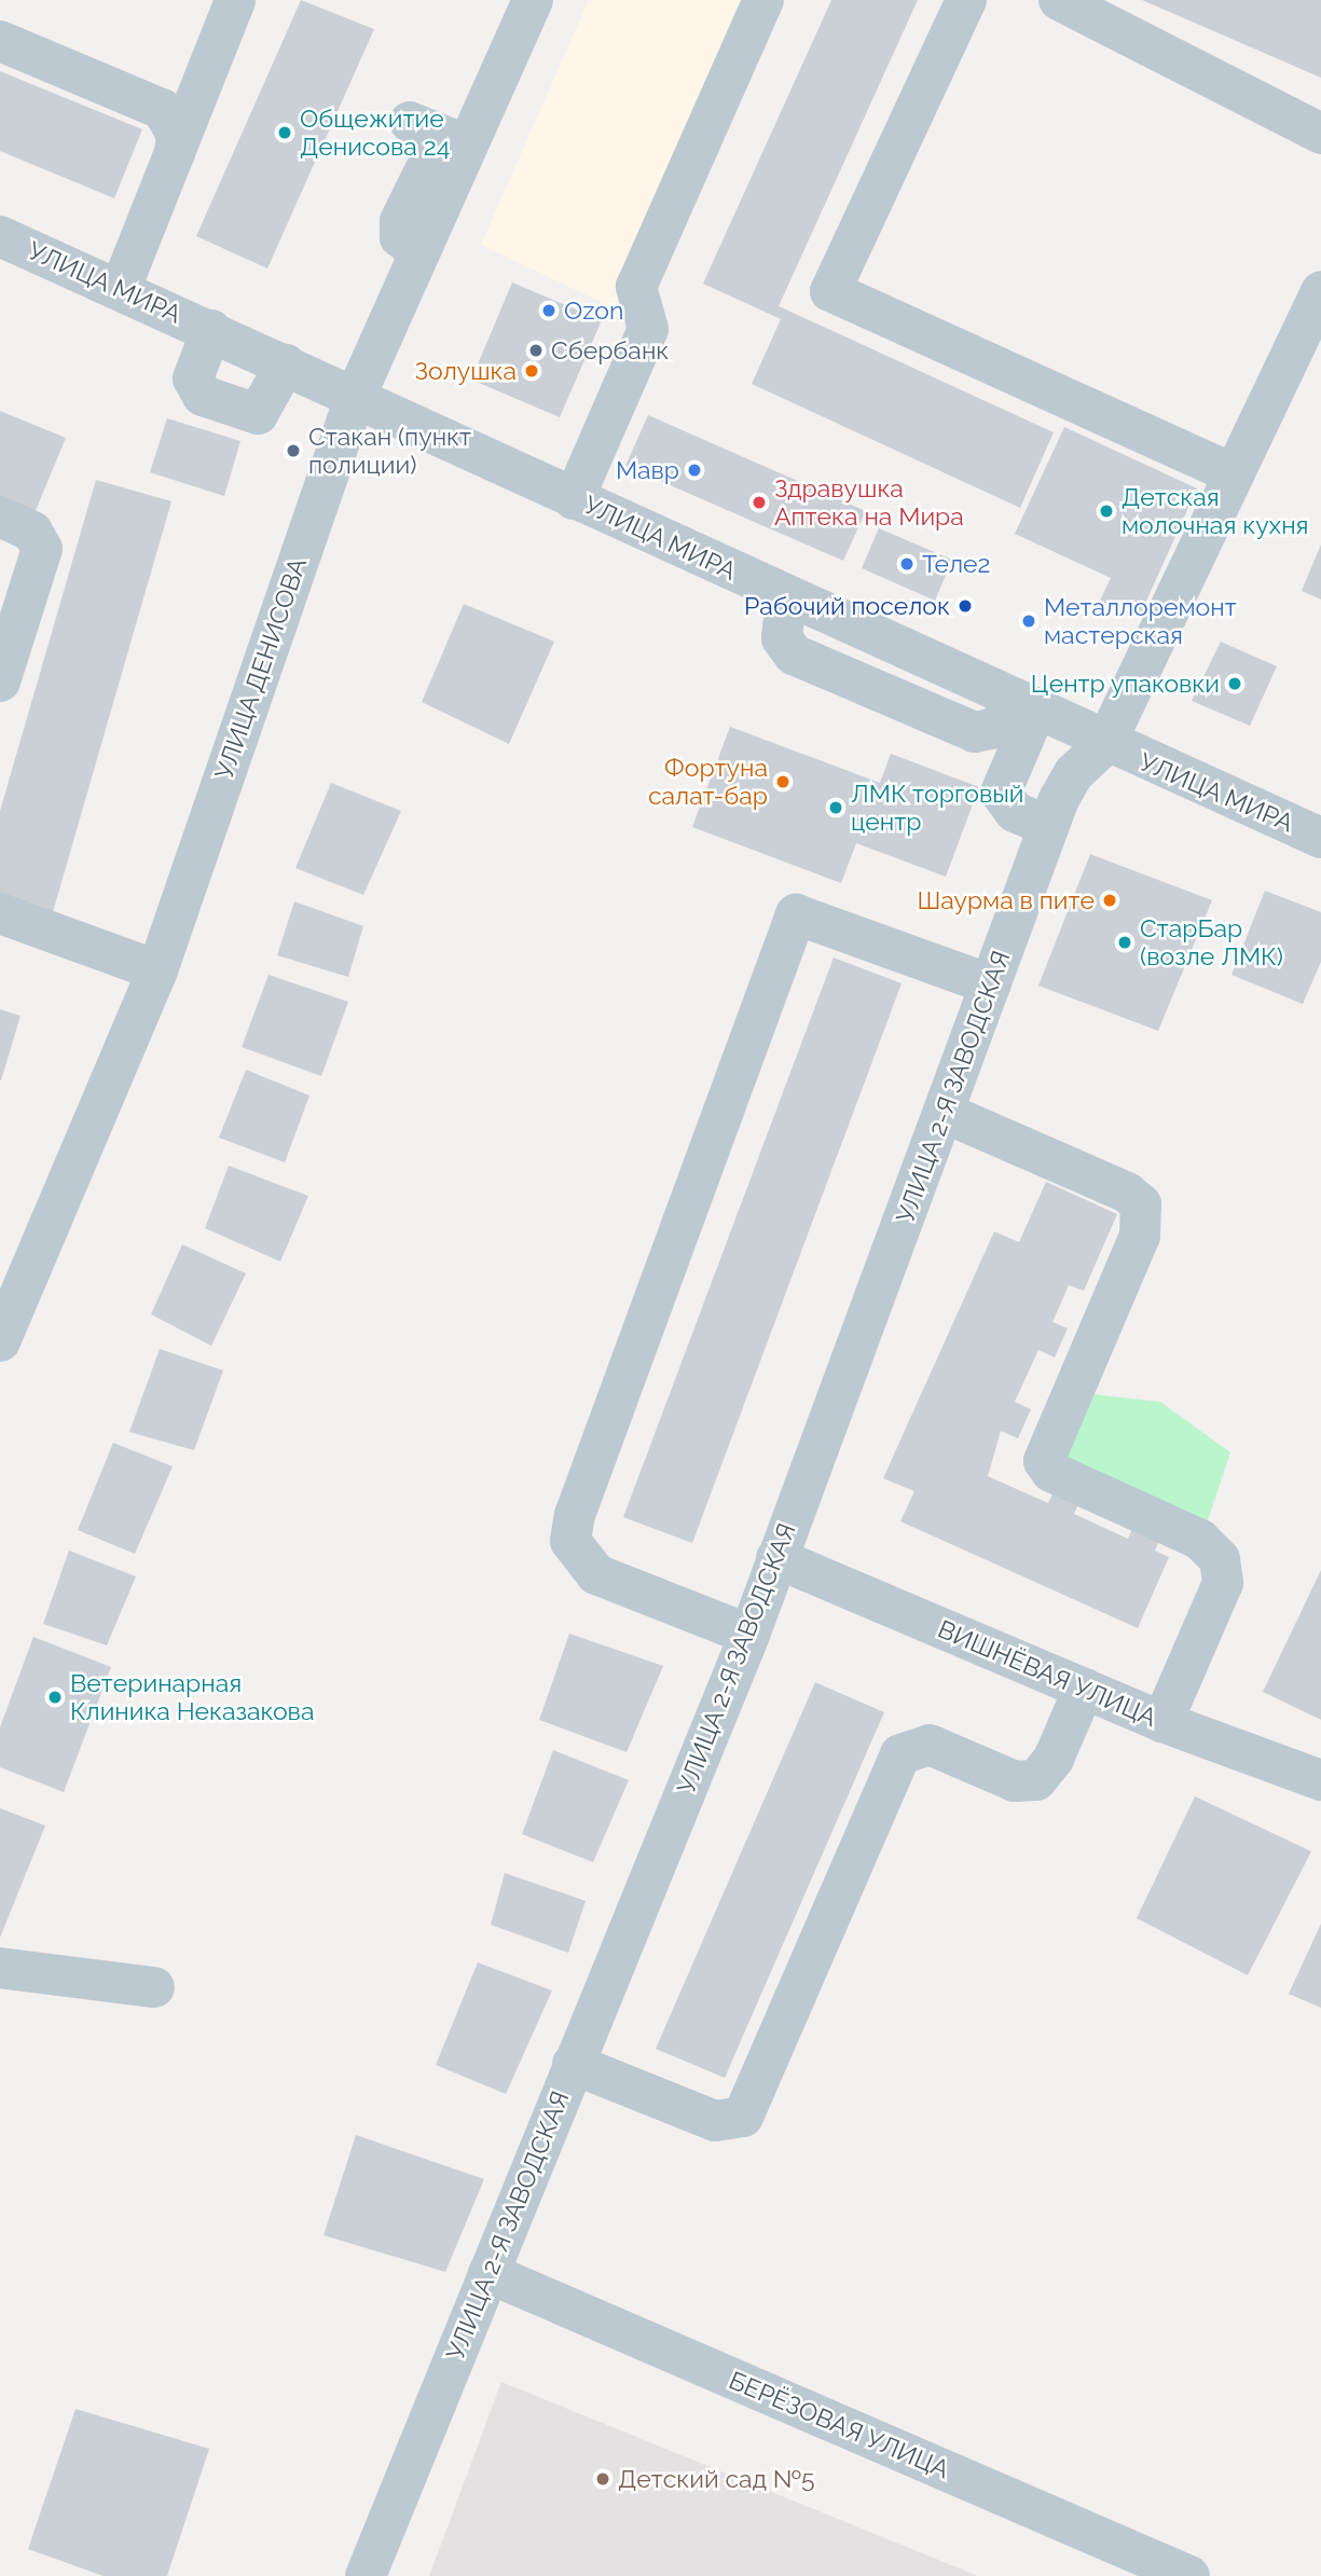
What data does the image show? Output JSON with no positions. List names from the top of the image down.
{
  "streets": {
    "street": [
      "УЛИЦА МИРА",
      "УЛИЦА ДЕНИСОВА",
      "УЛИЦА 2-Я ЗАВОДСКАЯ",
      "ВИШНЁВАЯ УЛИЦА",
      "БЕРЁЗОВАЯ УЛИЦА"
    ]
  },
  "crossings": [
    ["УЛИЦА МИРА", "УЛИЦА ДЕНИСОВА"],
    ["УЛИЦА МИРА", "УЛИЦА 2-Я ЗАВОДСКАЯ"],
    ["УЛИЦА 2-Я ЗАВОДСКАЯ", "ВИШНЁВАЯ УЛИЦА"],
    ["УЛИЦА 2-Я ЗАВОДСКАЯ", "БЕРЁЗОВАЯ УЛИЦА"]
  ],
  "places": [
    "Общежитие Денисова 24",
    "Ozon",
    "Сбербанк",
    "Золушка",
    "Стакан (пункт полиции)",
    "Мавр",
    "Здравушка Аптека на Мира",
    "Детская молочная кухня",
    "Теле2",
    "Рабочий поселок",
    "Металлоремонт мастерская",
    "Центр упаковки",
    "Фортуна салат-бар",
    "ЛМК торговый центр",
    "Шаурма в пите",
    "СтарБар (возле ЛМК)",
    "Ветеринарная Клиника Неказакова",
    "Детский сад №5"
  ]
}
